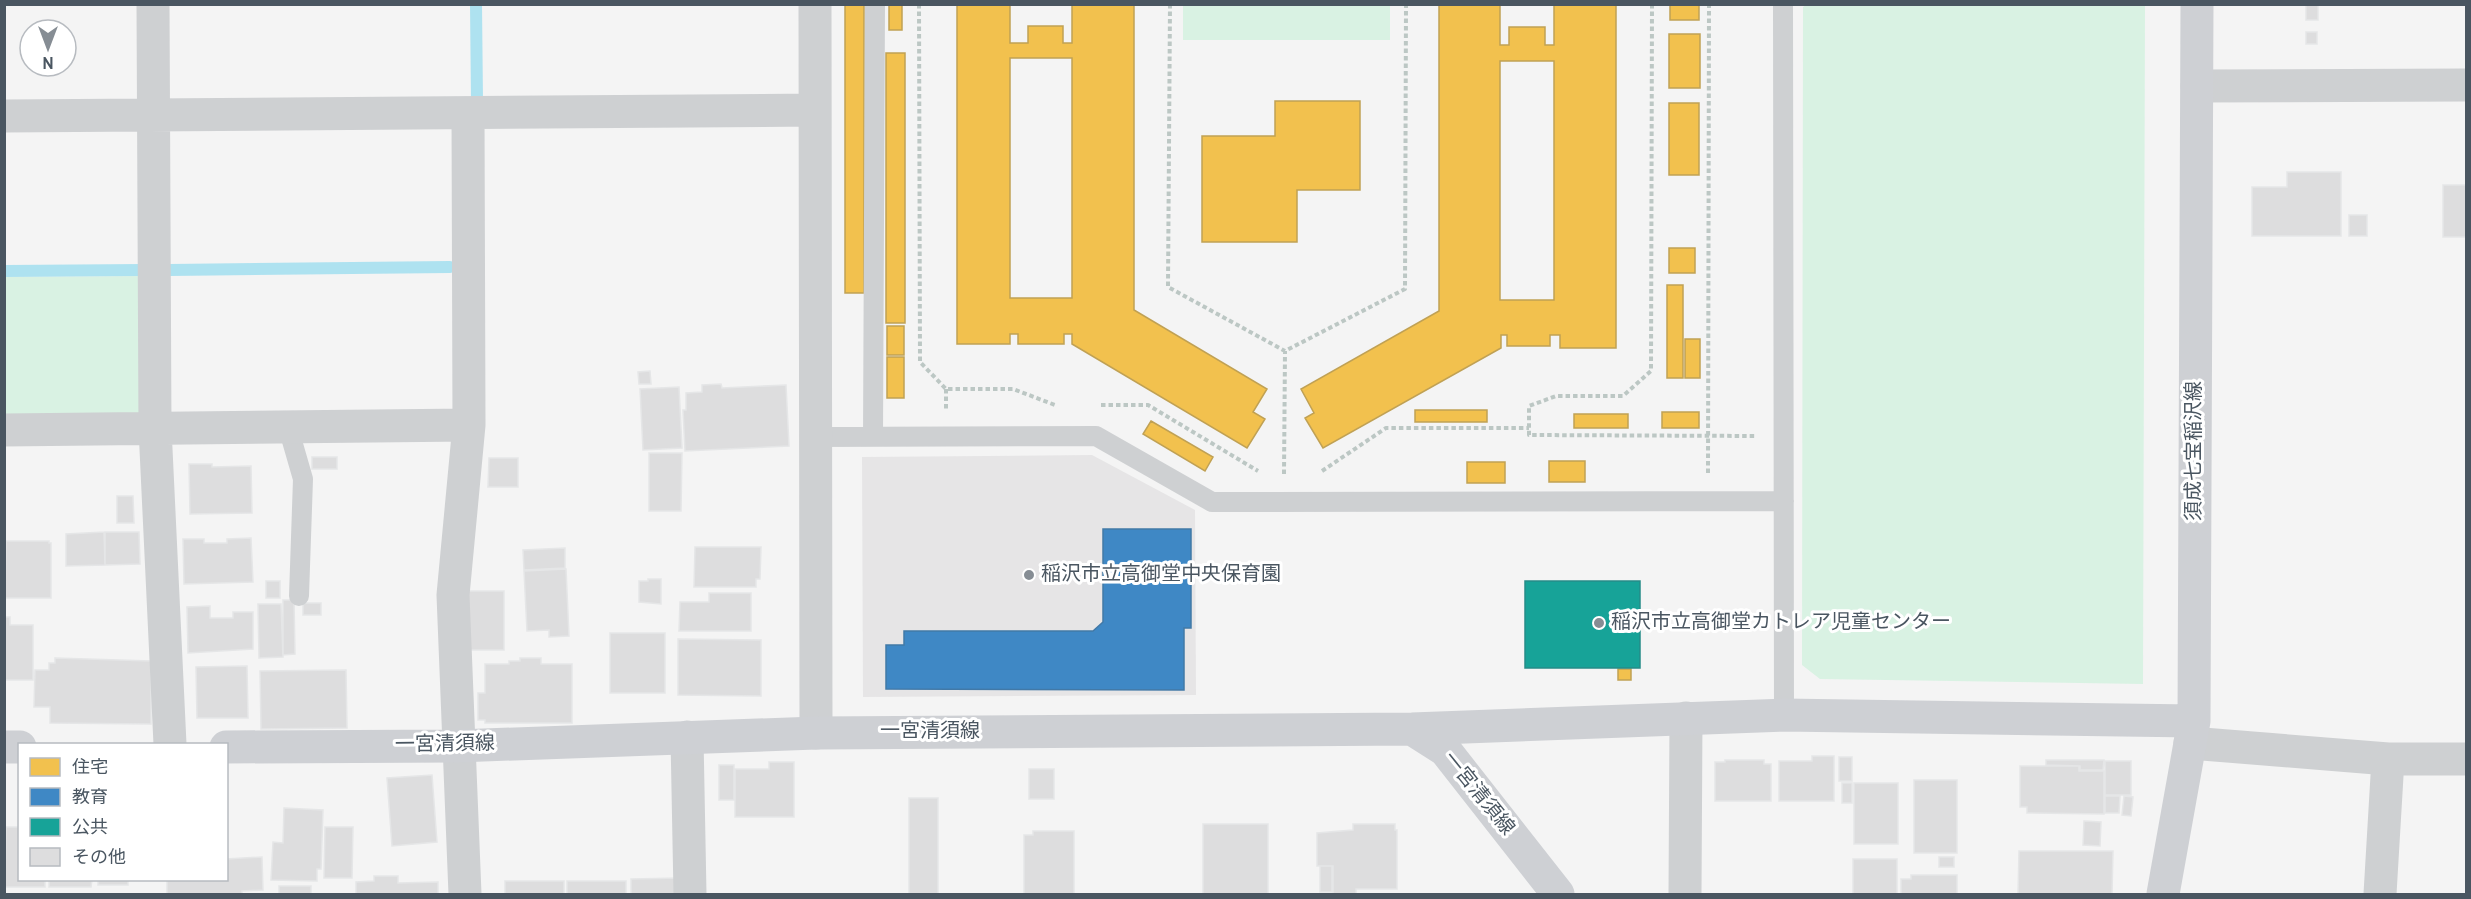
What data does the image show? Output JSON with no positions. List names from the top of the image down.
{
  "streets": {
    "main road": ["須成七宝稲沢線", "一宮清須線"]
  },
  "places": ["稲沢市立高御堂中央保育園", "稲沢市立高御堂カトレア児童センター"],
  "legend": [
    "住宅",
    "教育",
    "公共",
    "その他"
  ],
  "north": "bottom"
}
